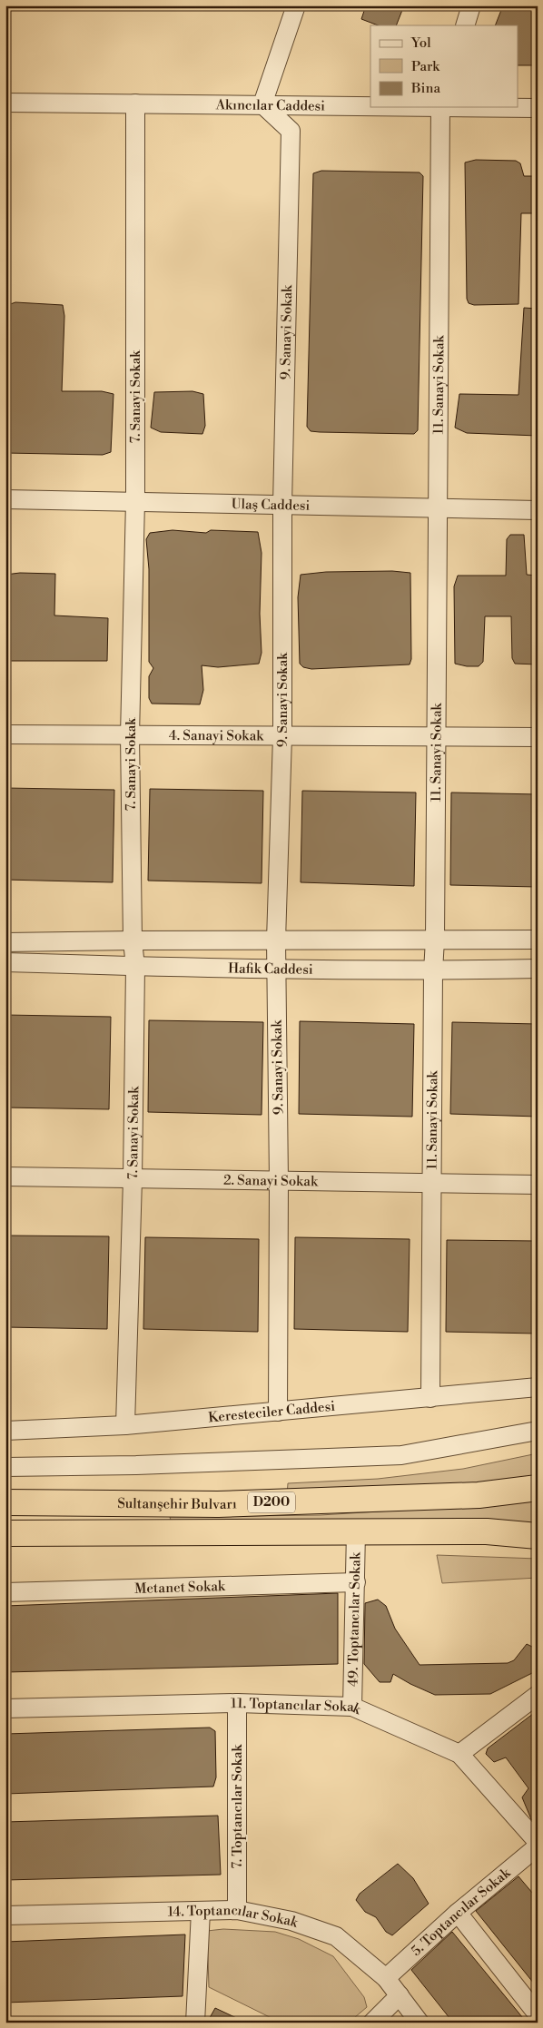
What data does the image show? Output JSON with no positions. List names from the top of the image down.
{
  "streets": {
    "highway": ["D200", "Sultanşehir Bulvarı"],
    "street": [
      "Akıncılar Caddesi",
      "9. Sanayi Sokak",
      "11. Sanayi Sokak",
      "7. Sanayi Sokak",
      "Ulaş Caddesi",
      "4. Sanayi Sokak",
      "Hafik Caddesi",
      "2. Sanayi Sokak",
      "Keresteciler Caddesi",
      "Metanet Sokak",
      "49. Toptancılar Sokak",
      "11. Toptancılar Sokak",
      "7. Toptancılar Sokak",
      "5. Toptancılar Sokak",
      "14. Toptancılar Sokak"
    ]
  },
  "crossings": [
    ["Akıncılar Caddesi", "9. Sanayi Sokak"],
    ["Akıncılar Caddesi", "7. Sanayi Sokak"],
    ["9. Sanayi Sokak", "Ulaş Caddesi"],
    ["9. Sanayi Sokak", "4. Sanayi Sokak"],
    ["9. Sanayi Sokak", "Hafik Caddesi"],
    ["9. Sanayi Sokak", "2. Sanayi Sokak"],
    ["9. Sanayi Sokak", "Keresteciler Caddesi"],
    ["11. Sanayi Sokak", "Ulaş Caddesi"],
    ["11. Sanayi Sokak", "4. Sanayi Sokak"],
    ["11. Sanayi Sokak", "Hafik Caddesi"],
    ["11. Sanayi Sokak", "2. Sanayi Sokak"],
    ["11. Sanayi Sokak", "Keresteciler Caddesi"],
    ["7. Sanayi Sokak", "Ulaş Caddesi"],
    ["7. Sanayi Sokak", "4. Sanayi Sokak"],
    ["7. Sanayi Sokak", "Hafik Caddesi"],
    ["7. Sanayi Sokak", "2. Sanayi Sokak"],
    ["7. Sanayi Sokak", "Keresteciler Caddesi"],
    ["D200", "49. Toptancılar Sokak"],
    ["Metanet Sokak", "49. Toptancılar Sokak"],
    ["49. Toptancılar Sokak", "11. Toptancılar Sokak"],
    ["11. Toptancılar Sokak", "7. Toptancılar Sokak"],
    ["7. Toptancılar Sokak", "14. Toptancılar Sokak"],
    ["5. Toptancılar Sokak", "14. Toptancılar Sokak"]
  ],
  "legend": ["Yol", "Park", "Bina"]
}
